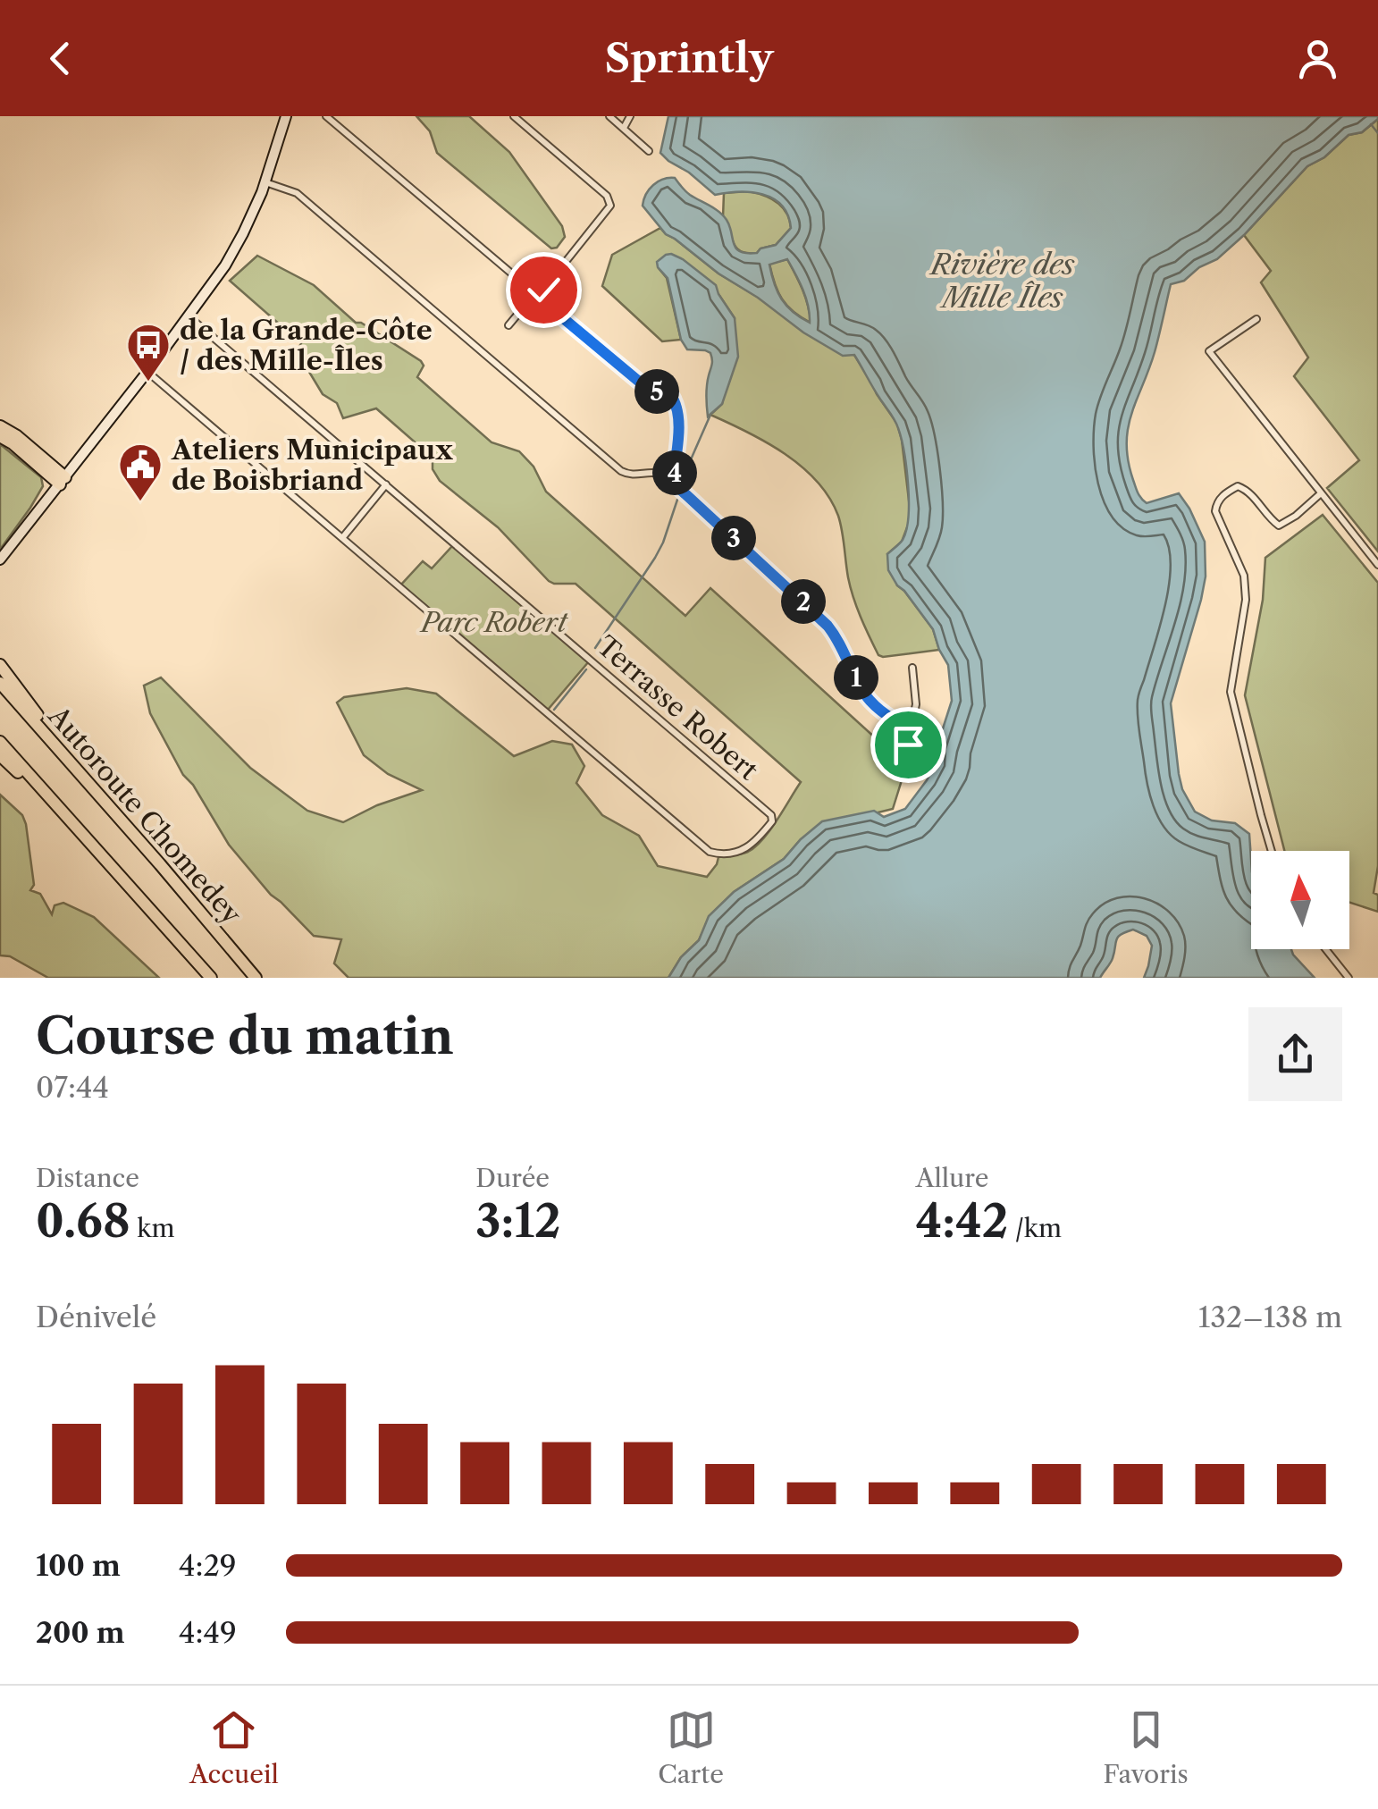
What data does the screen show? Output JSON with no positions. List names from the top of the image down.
{
  "streets": {
    "highway": ["Autoroute Chomedey"],
    "street": ["Terrasse Robert"]
  },
  "water": ["Rivière des Mille Îles"],
  "parks": ["Parc Robert"],
  "places": {
    "bus stop": ["de la Grande-Côte / des Mille-Îles"],
    "public building": ["Ateliers Municipaux de Boisbriand"]
  },
  "north": "top",
  "page": {
    "header": "Sprintly",
    "pins": [
      "5",
      "4",
      "3",
      "2",
      "1"
    ],
    "heading": ["Course du matin", "07:44"],
    "stats": [
      ["Distance", "0.68 km"],
      ["Durée", "3:12"],
      ["Allure", "4:42 /km"]
    ],
    "chart": ["Dénivelé", "132–138 m"],
    "list": [
      {
        "name": "100 m",
        "note": "4:29"
      },
      {
        "name": "200 m",
        "note": "4:49"
      }
    ],
    "tabs": ["Accueil", "Carte", "Favoris"]
  }
}
